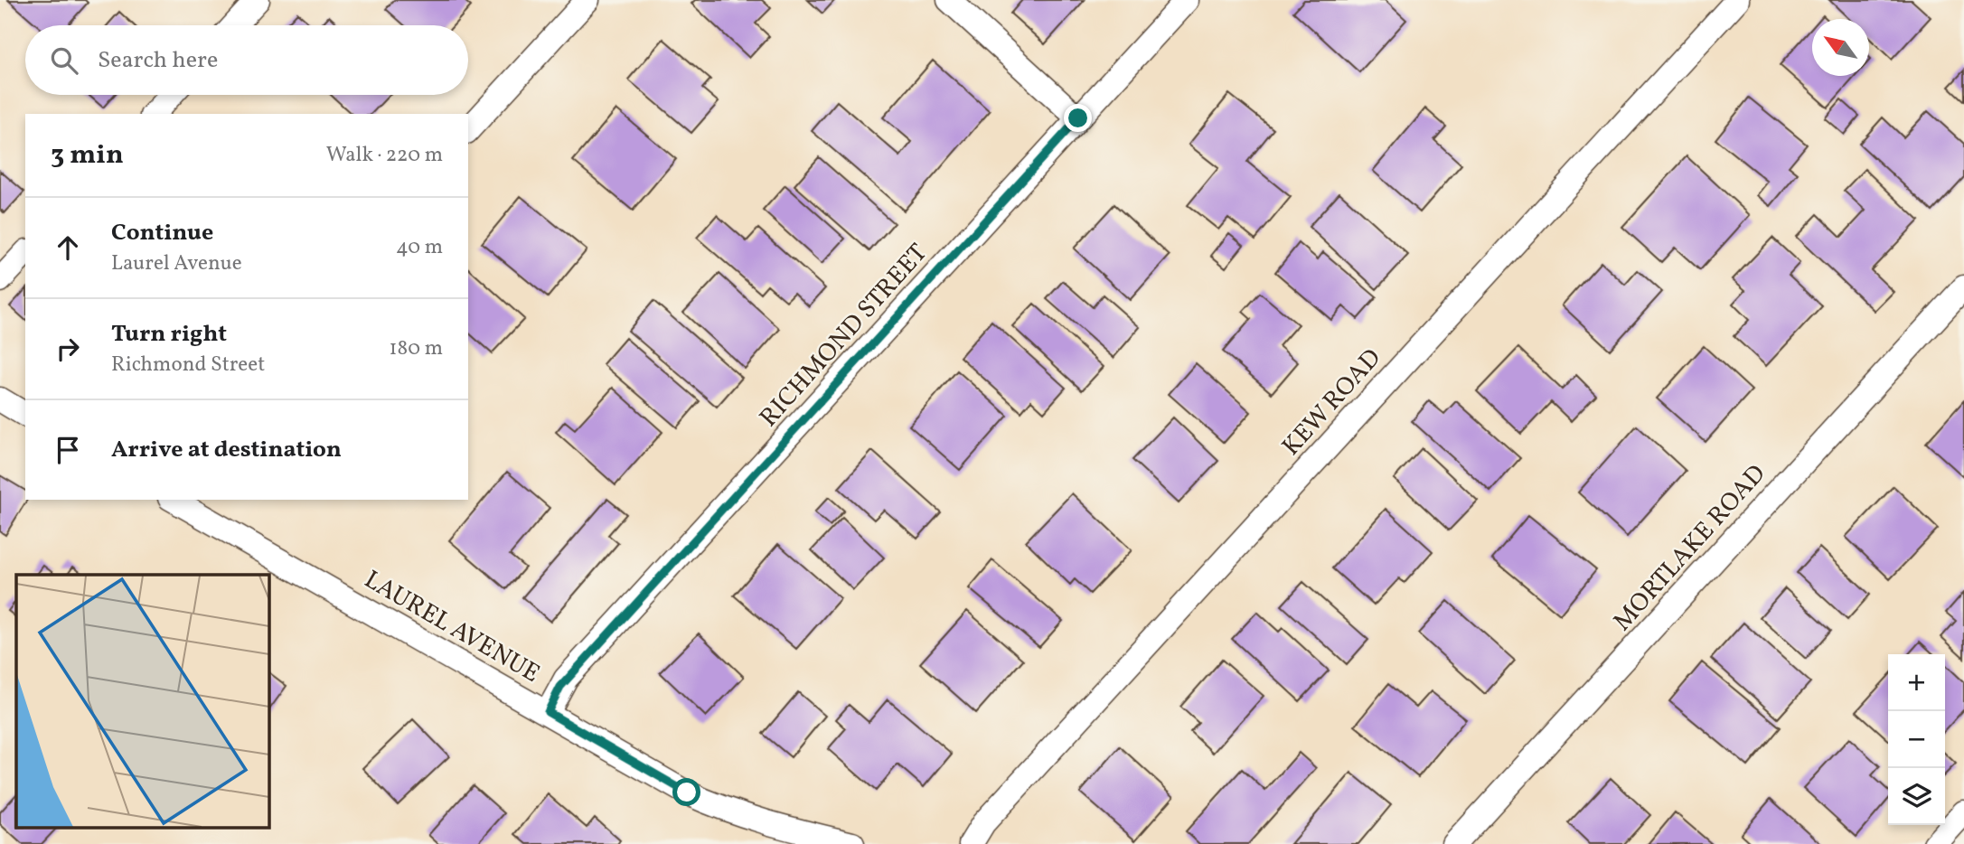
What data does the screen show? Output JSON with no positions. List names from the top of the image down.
{
  "streets": {
    "street": [
      "RICHMOND STREET",
      "KEW ROAD",
      "MORTLAKE ROAD",
      "LAUREL AVENUE"
    ]
  },
  "crossings": [
    ["RICHMOND STREET", "LAUREL AVENUE"]
  ],
  "north": "top left",
  "page": {
    "search": "Search here",
    "heading": ["3 min", "Walk · 220 m"],
    "list": [
      ["Continue", "Laurel Avenue", "40 m"],
      ["Turn right", "Richmond Street", "180 m"],
      "Arrive at destination"
    ],
    "map_buttons": ["+", "−"]
  }
}
